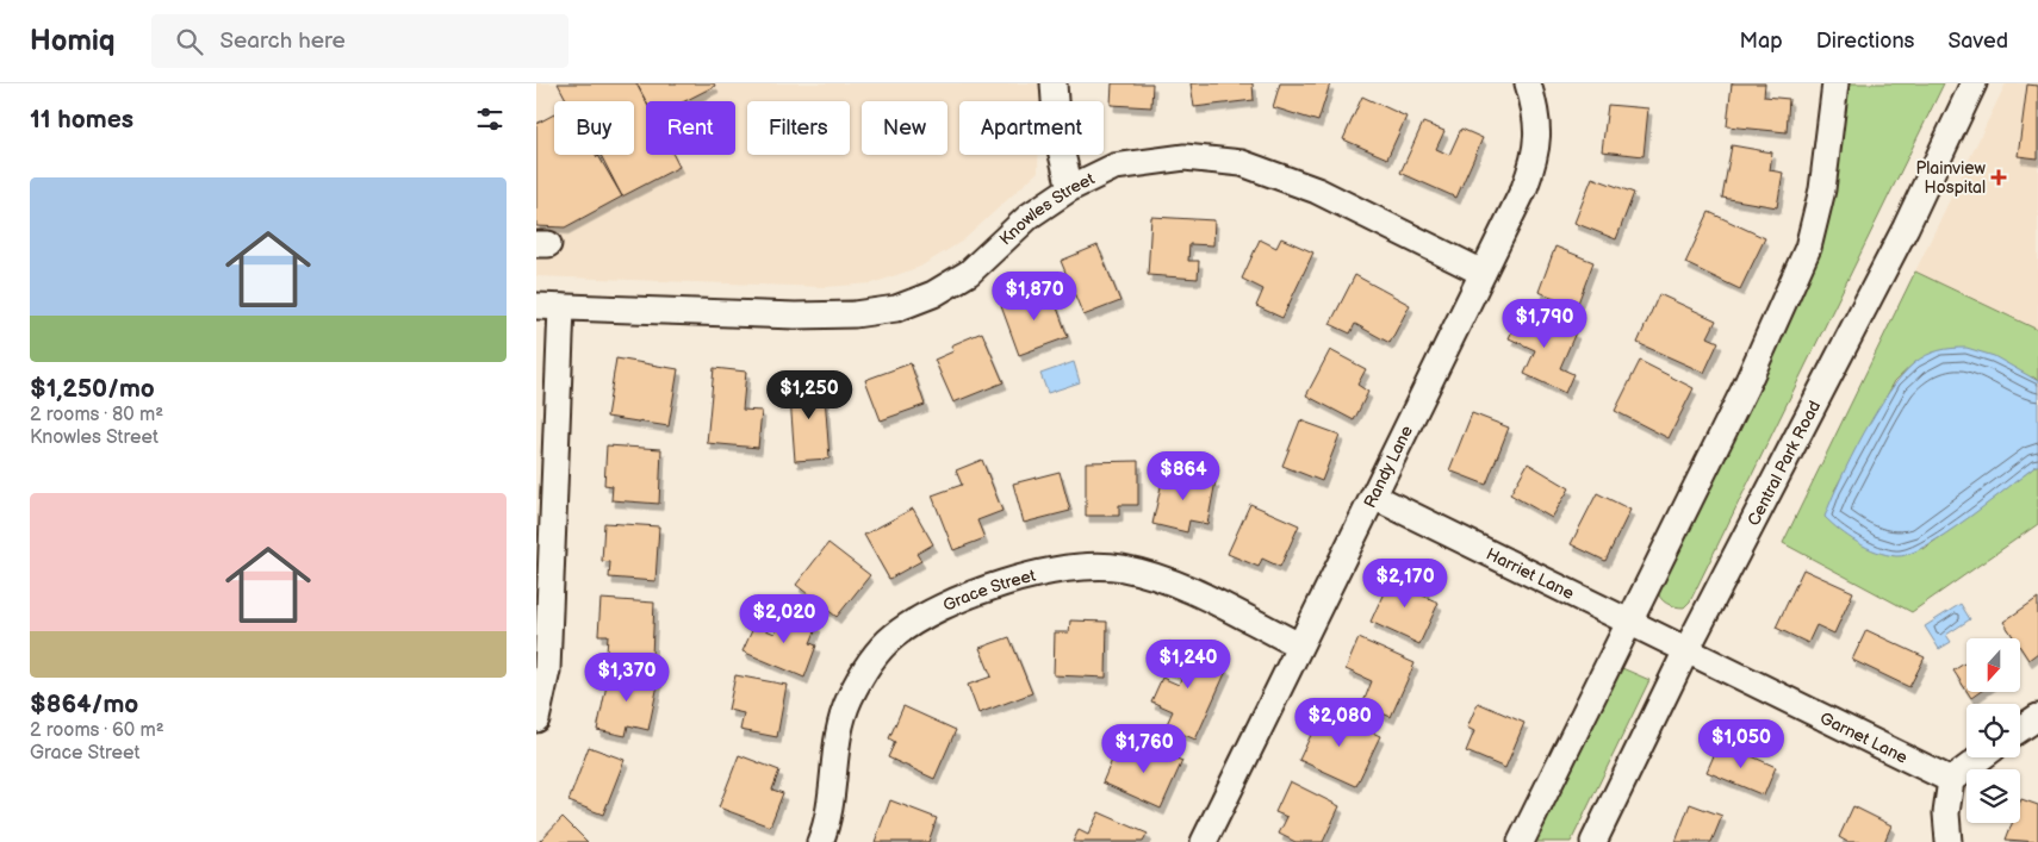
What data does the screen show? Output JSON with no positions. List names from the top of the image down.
{
  "streets": {
    "street": [
      "Knowles Street",
      "Central Park Road",
      "Randy Lane",
      "Harriet Lane",
      "Grace Street",
      "Garnet Lane"
    ]
  },
  "crossings": [
    ["Knowles Street", "Randy Lane"],
    ["Central Park Road", "Harriet Lane"],
    ["Central Park Road", "Garnet Lane"],
    ["Randy Lane", "Harriet Lane"],
    ["Randy Lane", "Grace Street"],
    ["Harriet Lane", "Garnet Lane"]
  ],
  "places": {
    "health": ["Plainview Hospital"]
  },
  "north": "bottom",
  "page": {
    "header": "Homiq",
    "search": "Search here",
    "nav": ["Map", "Directions", "Saved"],
    "heading": "11 homes",
    "chip": [
      "Buy",
      "Rent",
      "Filters",
      "New",
      "Apartment"
    ],
    "list": [
      {
        "name": "$1,250/mo",
        "note": "2 rooms · 80 m² · Knowles Street"
      },
      {
        "name": "$864/mo",
        "note": "2 rooms · 60 m² · Grace Street"
      }
    ],
    "price": [
      "$1,870",
      "$1,790",
      "$1,250",
      "$864",
      "$2,170",
      "$2,020",
      "$1,240",
      "$1,370",
      "$2,080",
      "$1,050",
      "$1,760"
    ]
  }
}
